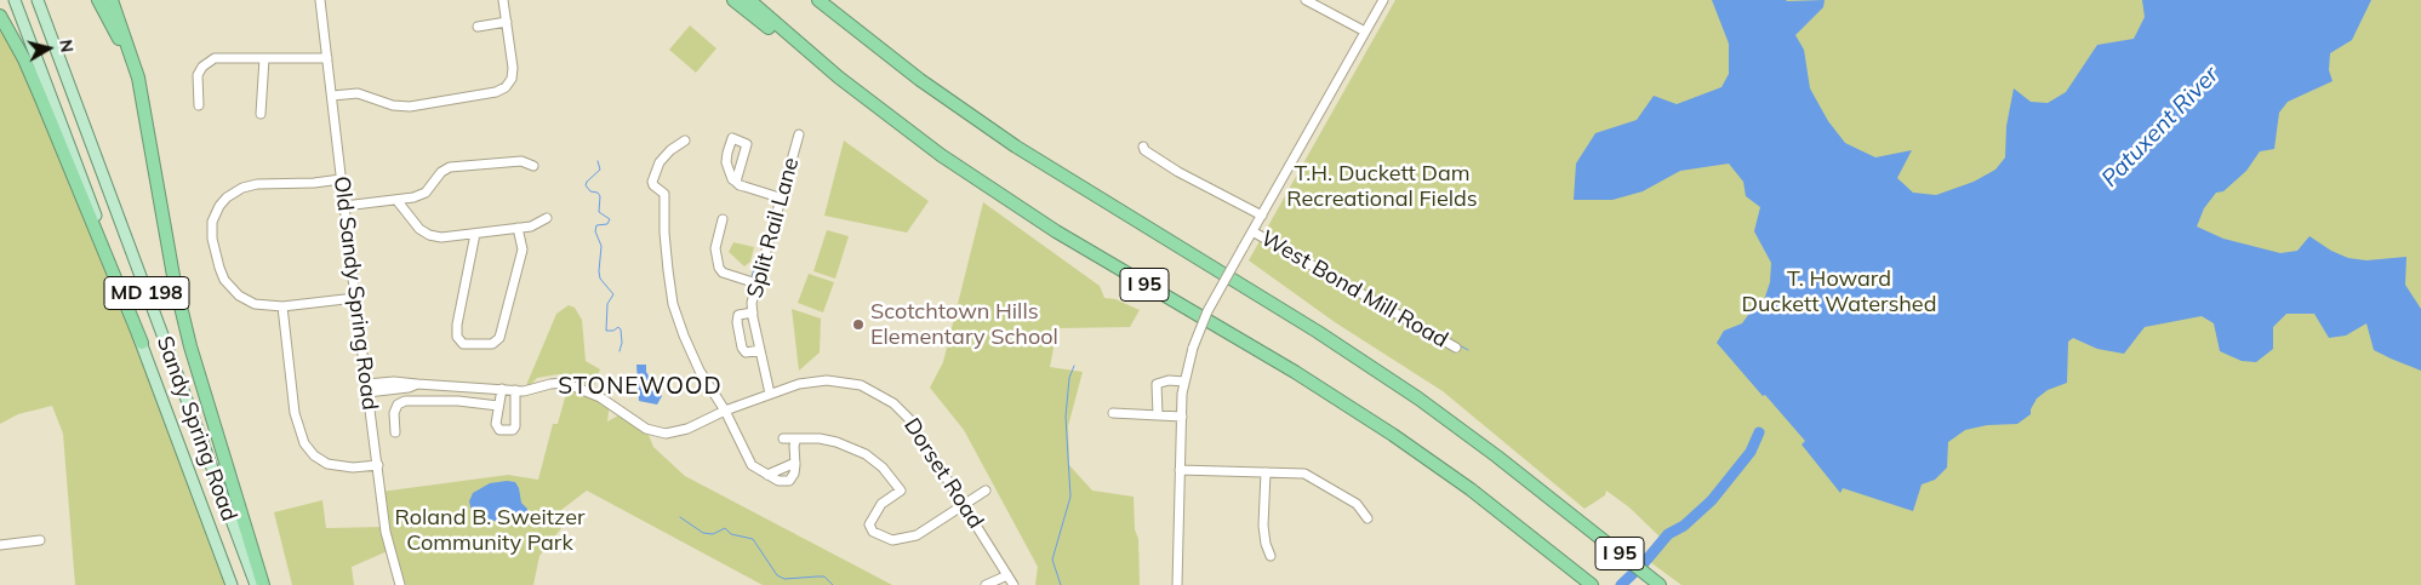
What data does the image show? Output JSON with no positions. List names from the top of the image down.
{
  "streets": {
    "highway": ["I 95"],
    "main road": ["MD 198", "Sandy Spring Road"],
    "street": [
      "Split Rail Lane",
      "West Bond Mill Road",
      "Old Sandy Spring Road",
      "Dorset Road"
    ]
  },
  "crossings": [
    ["Split Rail Lane", "Dorset Road"],
    ["Old Sandy Spring Road", "Dorset Road"]
  ],
  "districts": ["STONEWOOD"],
  "water": ["Patuxent River"],
  "parks": ["T.H. Duckett Dam Recreational Fields", "T. Howard Duckett Watershed", "Roland B. Sweitzer Community Park"],
  "places": ["Scotchtown Hills Elementary School"],
  "north": "right"
}
